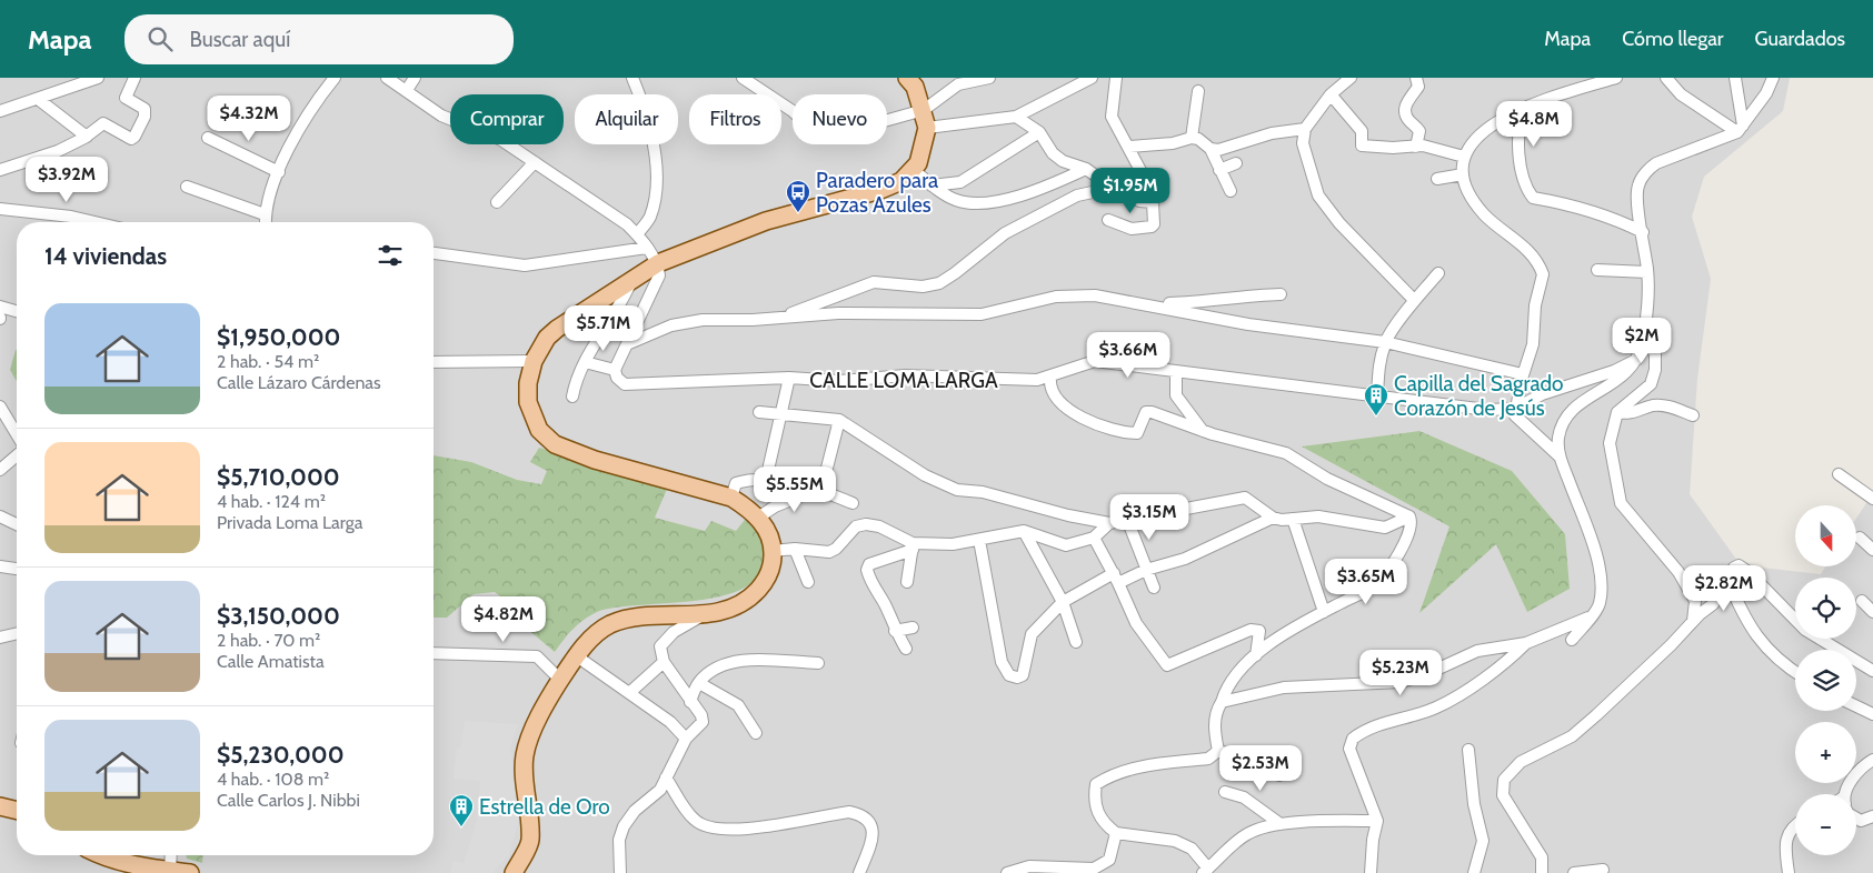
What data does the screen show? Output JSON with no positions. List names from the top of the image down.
{
  "streets": {
    "street": ["CALLE LOMA LARGA"]
  },
  "places": {
    "bus stop": ["Paradero para Pozas Azules"],
    "building": ["Capilla del Sagrado Corazón de Jesús", "Estrella de Oro"]
  },
  "north": "bottom",
  "page": {
    "header": "Mapa",
    "search": "Buscar aquí",
    "nav": ["Mapa", "Cómo llegar", "Guardados"],
    "chip": [
      "Comprar",
      "Alquilar",
      "Filtros",
      "Nuevo"
    ],
    "price": [
      "$4.32M",
      "$4.8M",
      "$3.92M",
      "$1.95M",
      "$5.71M",
      "$2M",
      "$3.66M",
      "$5.55M",
      "$3.15M",
      "$3.65M",
      "$2.82M",
      "$4.82M",
      "$5.23M",
      "$2.53M"
    ],
    "heading": "14 viviendas",
    "list": [
      {
        "name": "$1,950,000",
        "note": "2 hab. · 54 m² · Calle Lázaro Cárdenas"
      },
      {
        "name": "$5,710,000",
        "note": "4 hab. · 124 m² · Privada Loma Larga"
      },
      {
        "name": "$3,150,000",
        "note": "2 hab. · 70 m² · Calle Amatista"
      },
      {
        "name": "$5,230,000",
        "note": "4 hab. · 108 m² · Calle Carlos J. Nibbi"
      }
    ],
    "map_buttons": ["+", "−"]
  }
}
